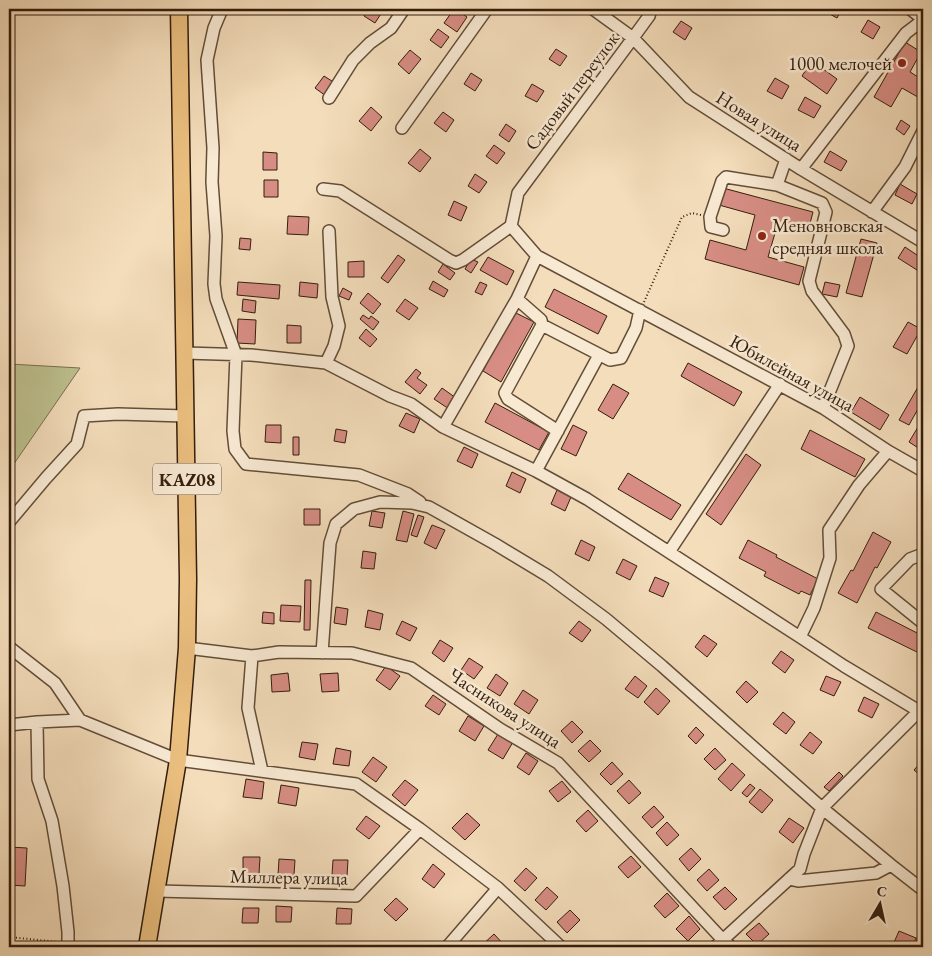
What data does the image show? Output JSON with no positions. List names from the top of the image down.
{
  "streets": {
    "highway": ["KAZ08"],
    "street": [
      "Садовый переулок",
      "Новая улица",
      "Юбилейная улица",
      "Часникова улица",
      "Миллера улица"
    ]
  },
  "crossings": [
    ["Садовый переулок", "Новая улица"],
    ["Садовый переулок", "Юбилейная улица"],
    ["KAZ08", "Часникова улица"],
    ["KAZ08", "Миллера улица"]
  ],
  "places": ["1000 мелочей", "Меновновская средняя школа"],
  "north": "top"
}
